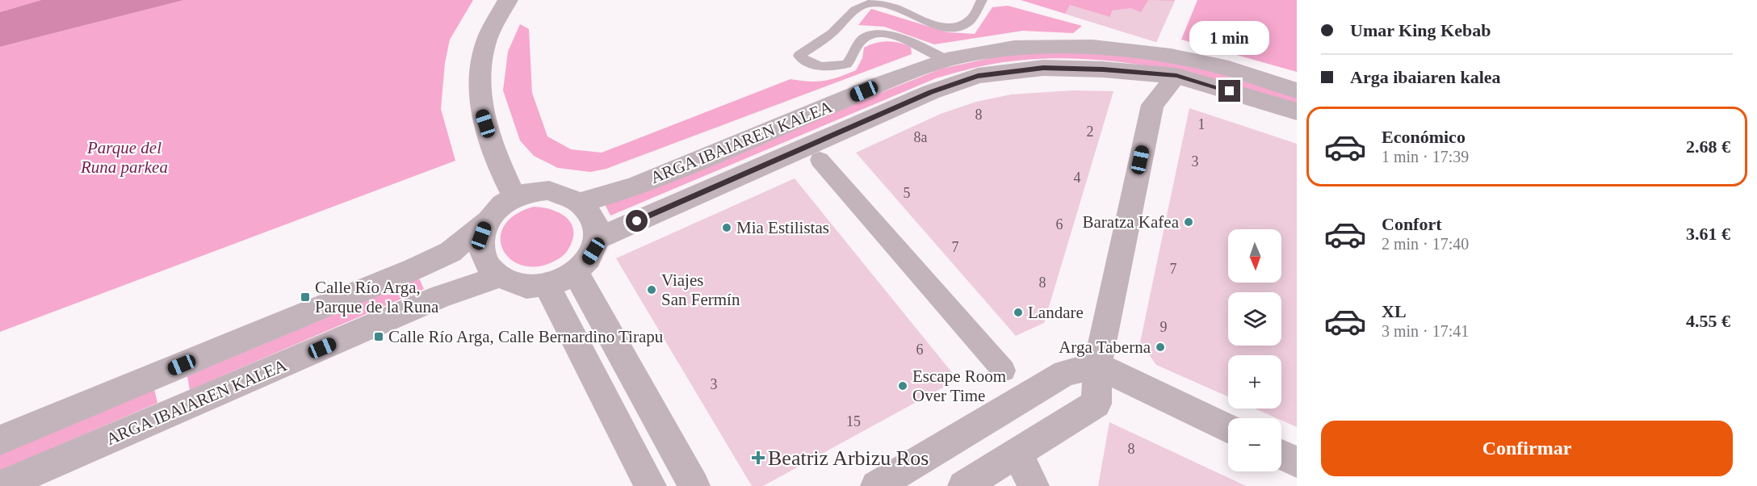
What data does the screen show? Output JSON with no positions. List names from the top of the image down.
{
  "streets": {
    "street": ["ARGA IBAIAREN KALEA"]
  },
  "parks": ["Parque del Runa parkea"],
  "places": {
    "other": [
      "Baratza Kafea",
      "Mia Estilistas",
      "Viajes San Fermín",
      "Landare",
      "Arga Taberna",
      "Escape Room Over Time"
    ],
    "transit": ["Calle Río Arga, Parque de la Runa", "Calle Río Arga, Calle Bernardino Tirapu"],
    "health": ["Beatriz Arbizu Ros"]
  },
  "house_numbers": [
    "8",
    "1",
    "2",
    "8a",
    "3",
    "4",
    "5",
    "6",
    "7",
    "7",
    "8",
    "9",
    "6",
    "3",
    "15",
    "8"
  ],
  "north": "bottom",
  "page": {
    "banner": ["Umar King Kebab", "Arga ibaiaren kalea"],
    "bubble": "1 min",
    "list": [
      {
        "name": "Económico",
        "note": "1 min · 17:39",
        "value": "2.68 €"
      },
      {
        "name": "Confort",
        "note": "2 min · 17:40",
        "value": "3.61 €"
      },
      {
        "name": "XL",
        "note": "3 min · 17:41",
        "value": "4.55 €"
      }
    ],
    "map_buttons": ["+", "−"],
    "buttons": "Confirmar"
  }
}
